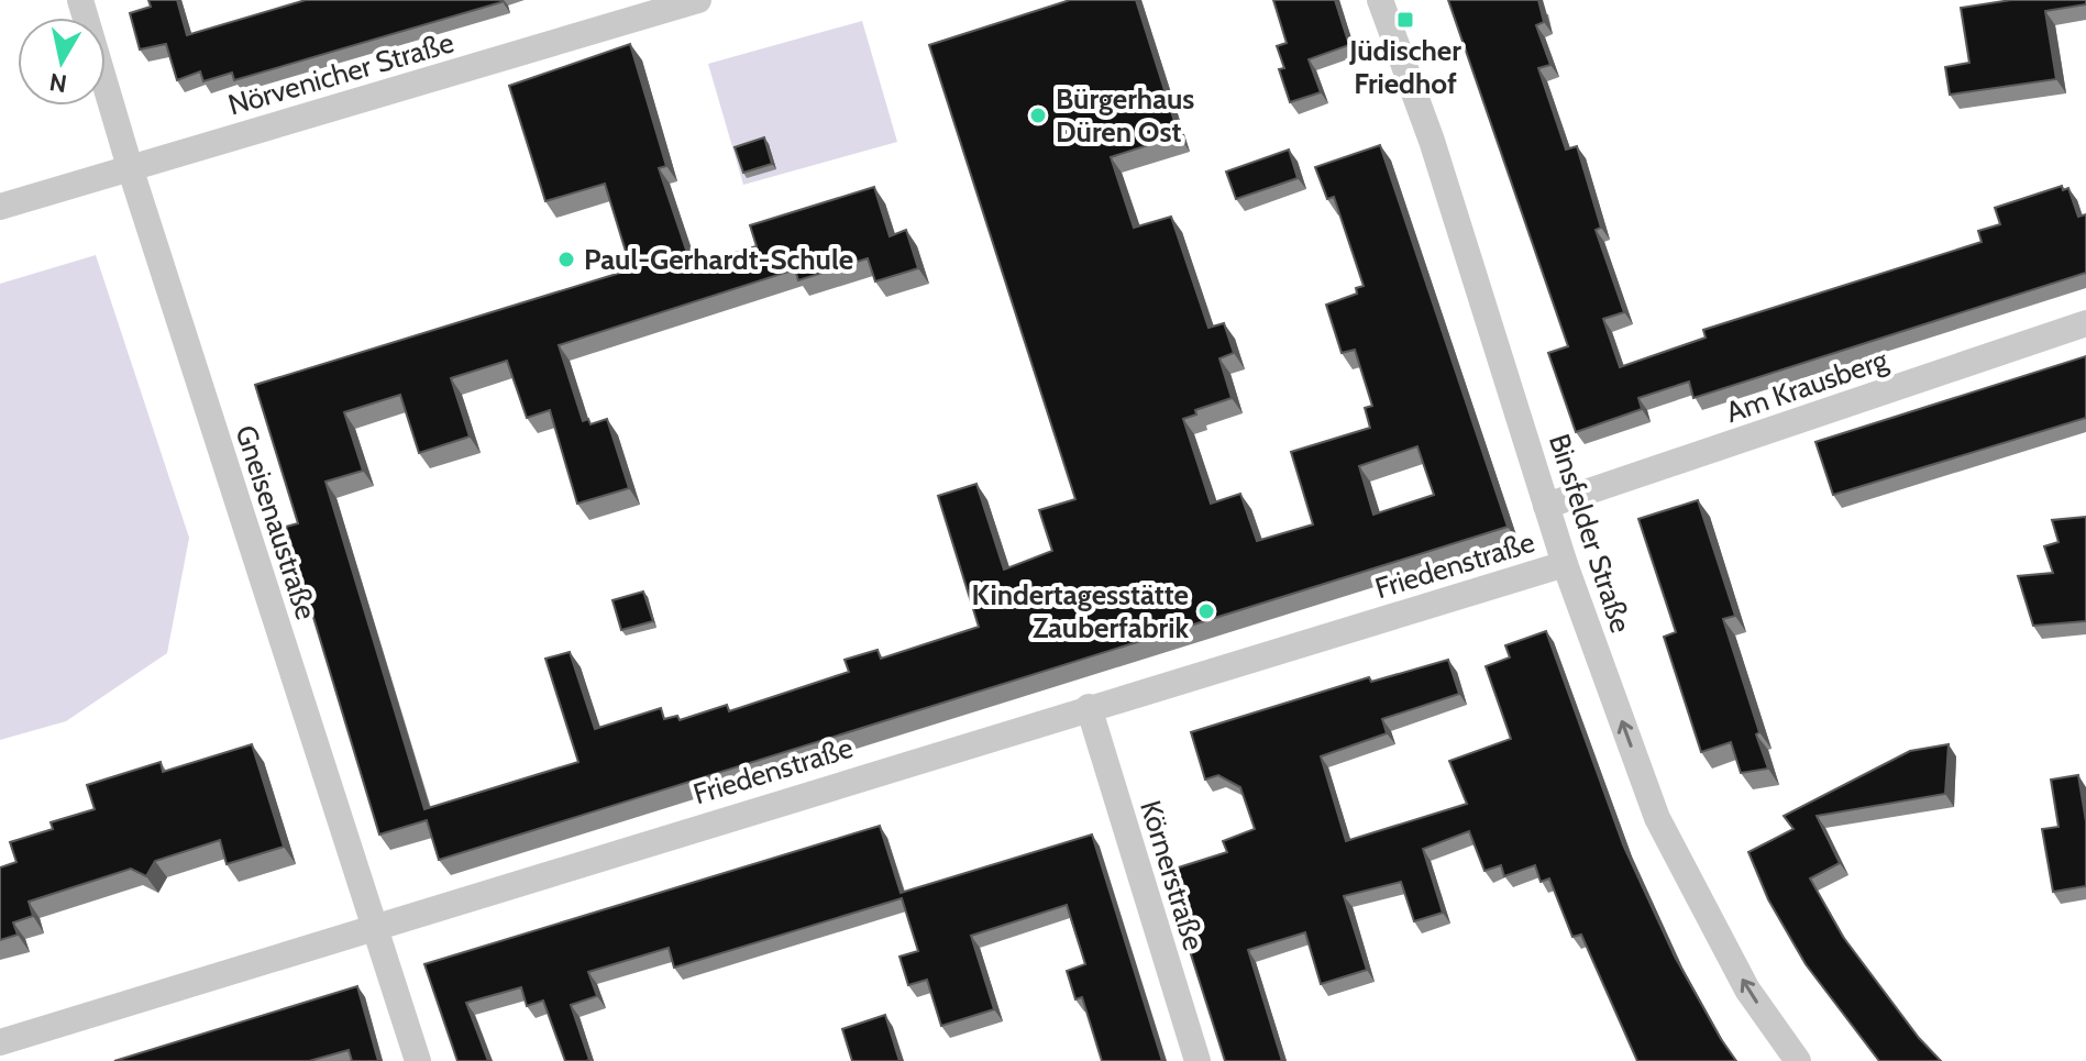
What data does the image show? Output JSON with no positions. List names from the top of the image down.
{
  "streets": {
    "street": [
      "Nörvenicher Straße",
      "Am Krausberg",
      "Gneisenaustraße",
      "Binsfelder Straße",
      "Friedenstraße",
      "Körnerstraße"
    ]
  },
  "crossings": [
    ["Nörvenicher Straße", "Gneisenaustraße"],
    ["Am Krausberg", "Binsfelder Straße"],
    ["Gneisenaustraße", "Friedenstraße"],
    ["Binsfelder Straße", "Friedenstraße"],
    ["Friedenstraße", "Körnerstraße"]
  ],
  "one_way": ["Binsfelder Straße"],
  "places": {
    "transit": ["Jüdischer Friedhof"],
    "other": ["Bürgerhaus Düren Ost", "Paul-Gerhardt-Schule", "Kindertagesstätte Zauberfabrik"]
  },
  "north": "bottom"
}
